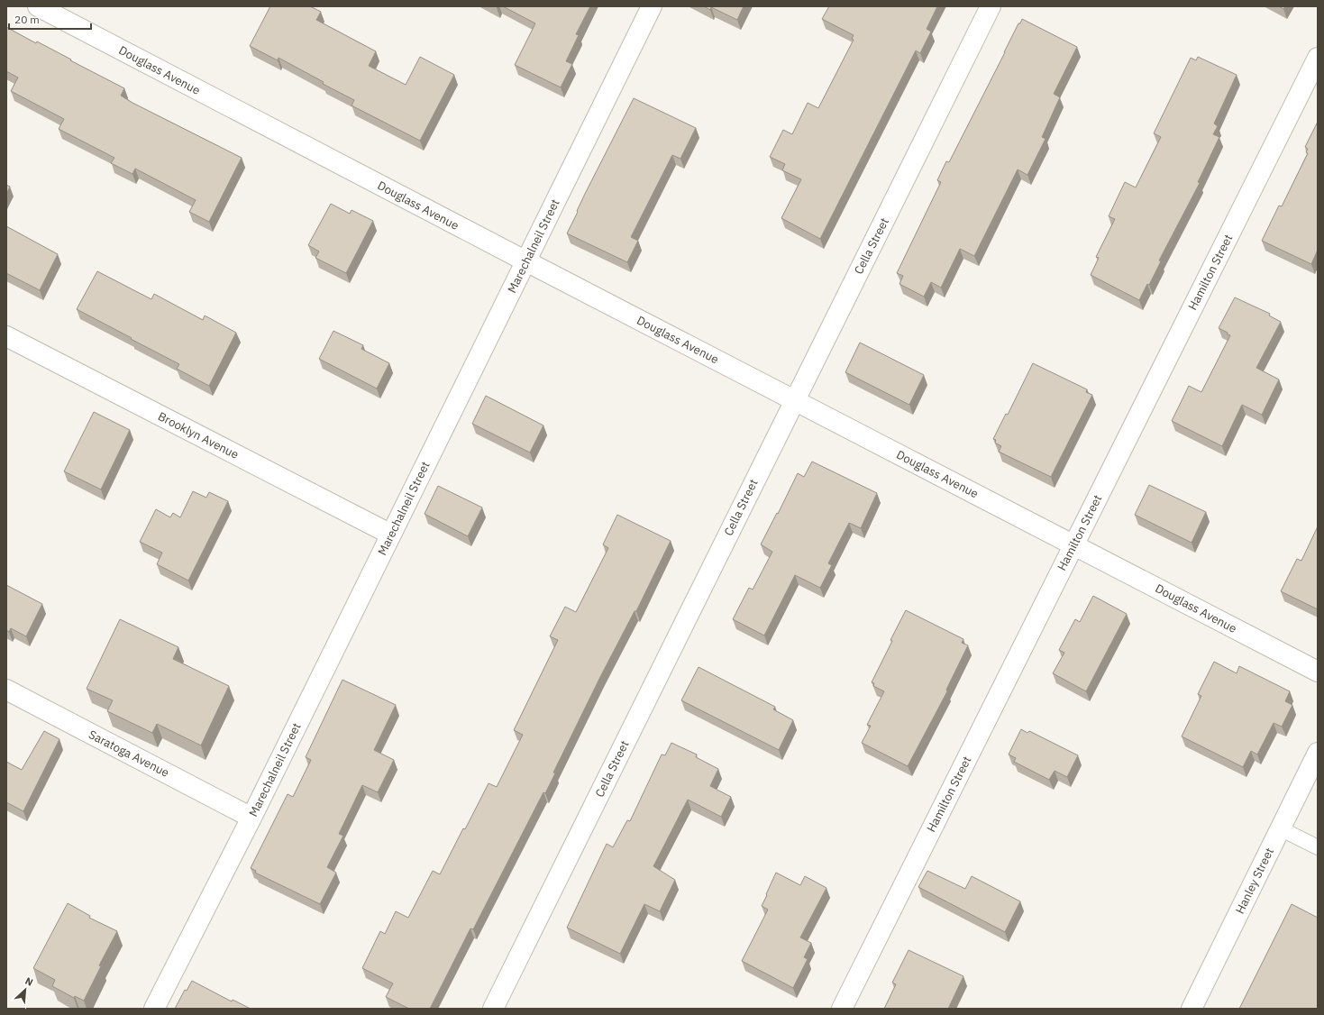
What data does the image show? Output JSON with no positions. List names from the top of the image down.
{
  "streets": {
    "street": [
      "Douglass Avenue",
      "Marechalneil Street",
      "Cella Street",
      "Hamilton Street",
      "Brooklyn Avenue",
      "Saratoga Avenue",
      "Hanley Street"
    ]
  },
  "crossings": [
    ["Douglass Avenue", "Marechalneil Street"],
    ["Douglass Avenue", "Cella Street"],
    ["Douglass Avenue", "Hamilton Street"],
    ["Marechalneil Street", "Brooklyn Avenue"],
    ["Marechalneil Street", "Saratoga Avenue"]
  ],
  "scale_bar": "20 m",
  "north": "top right"
}
